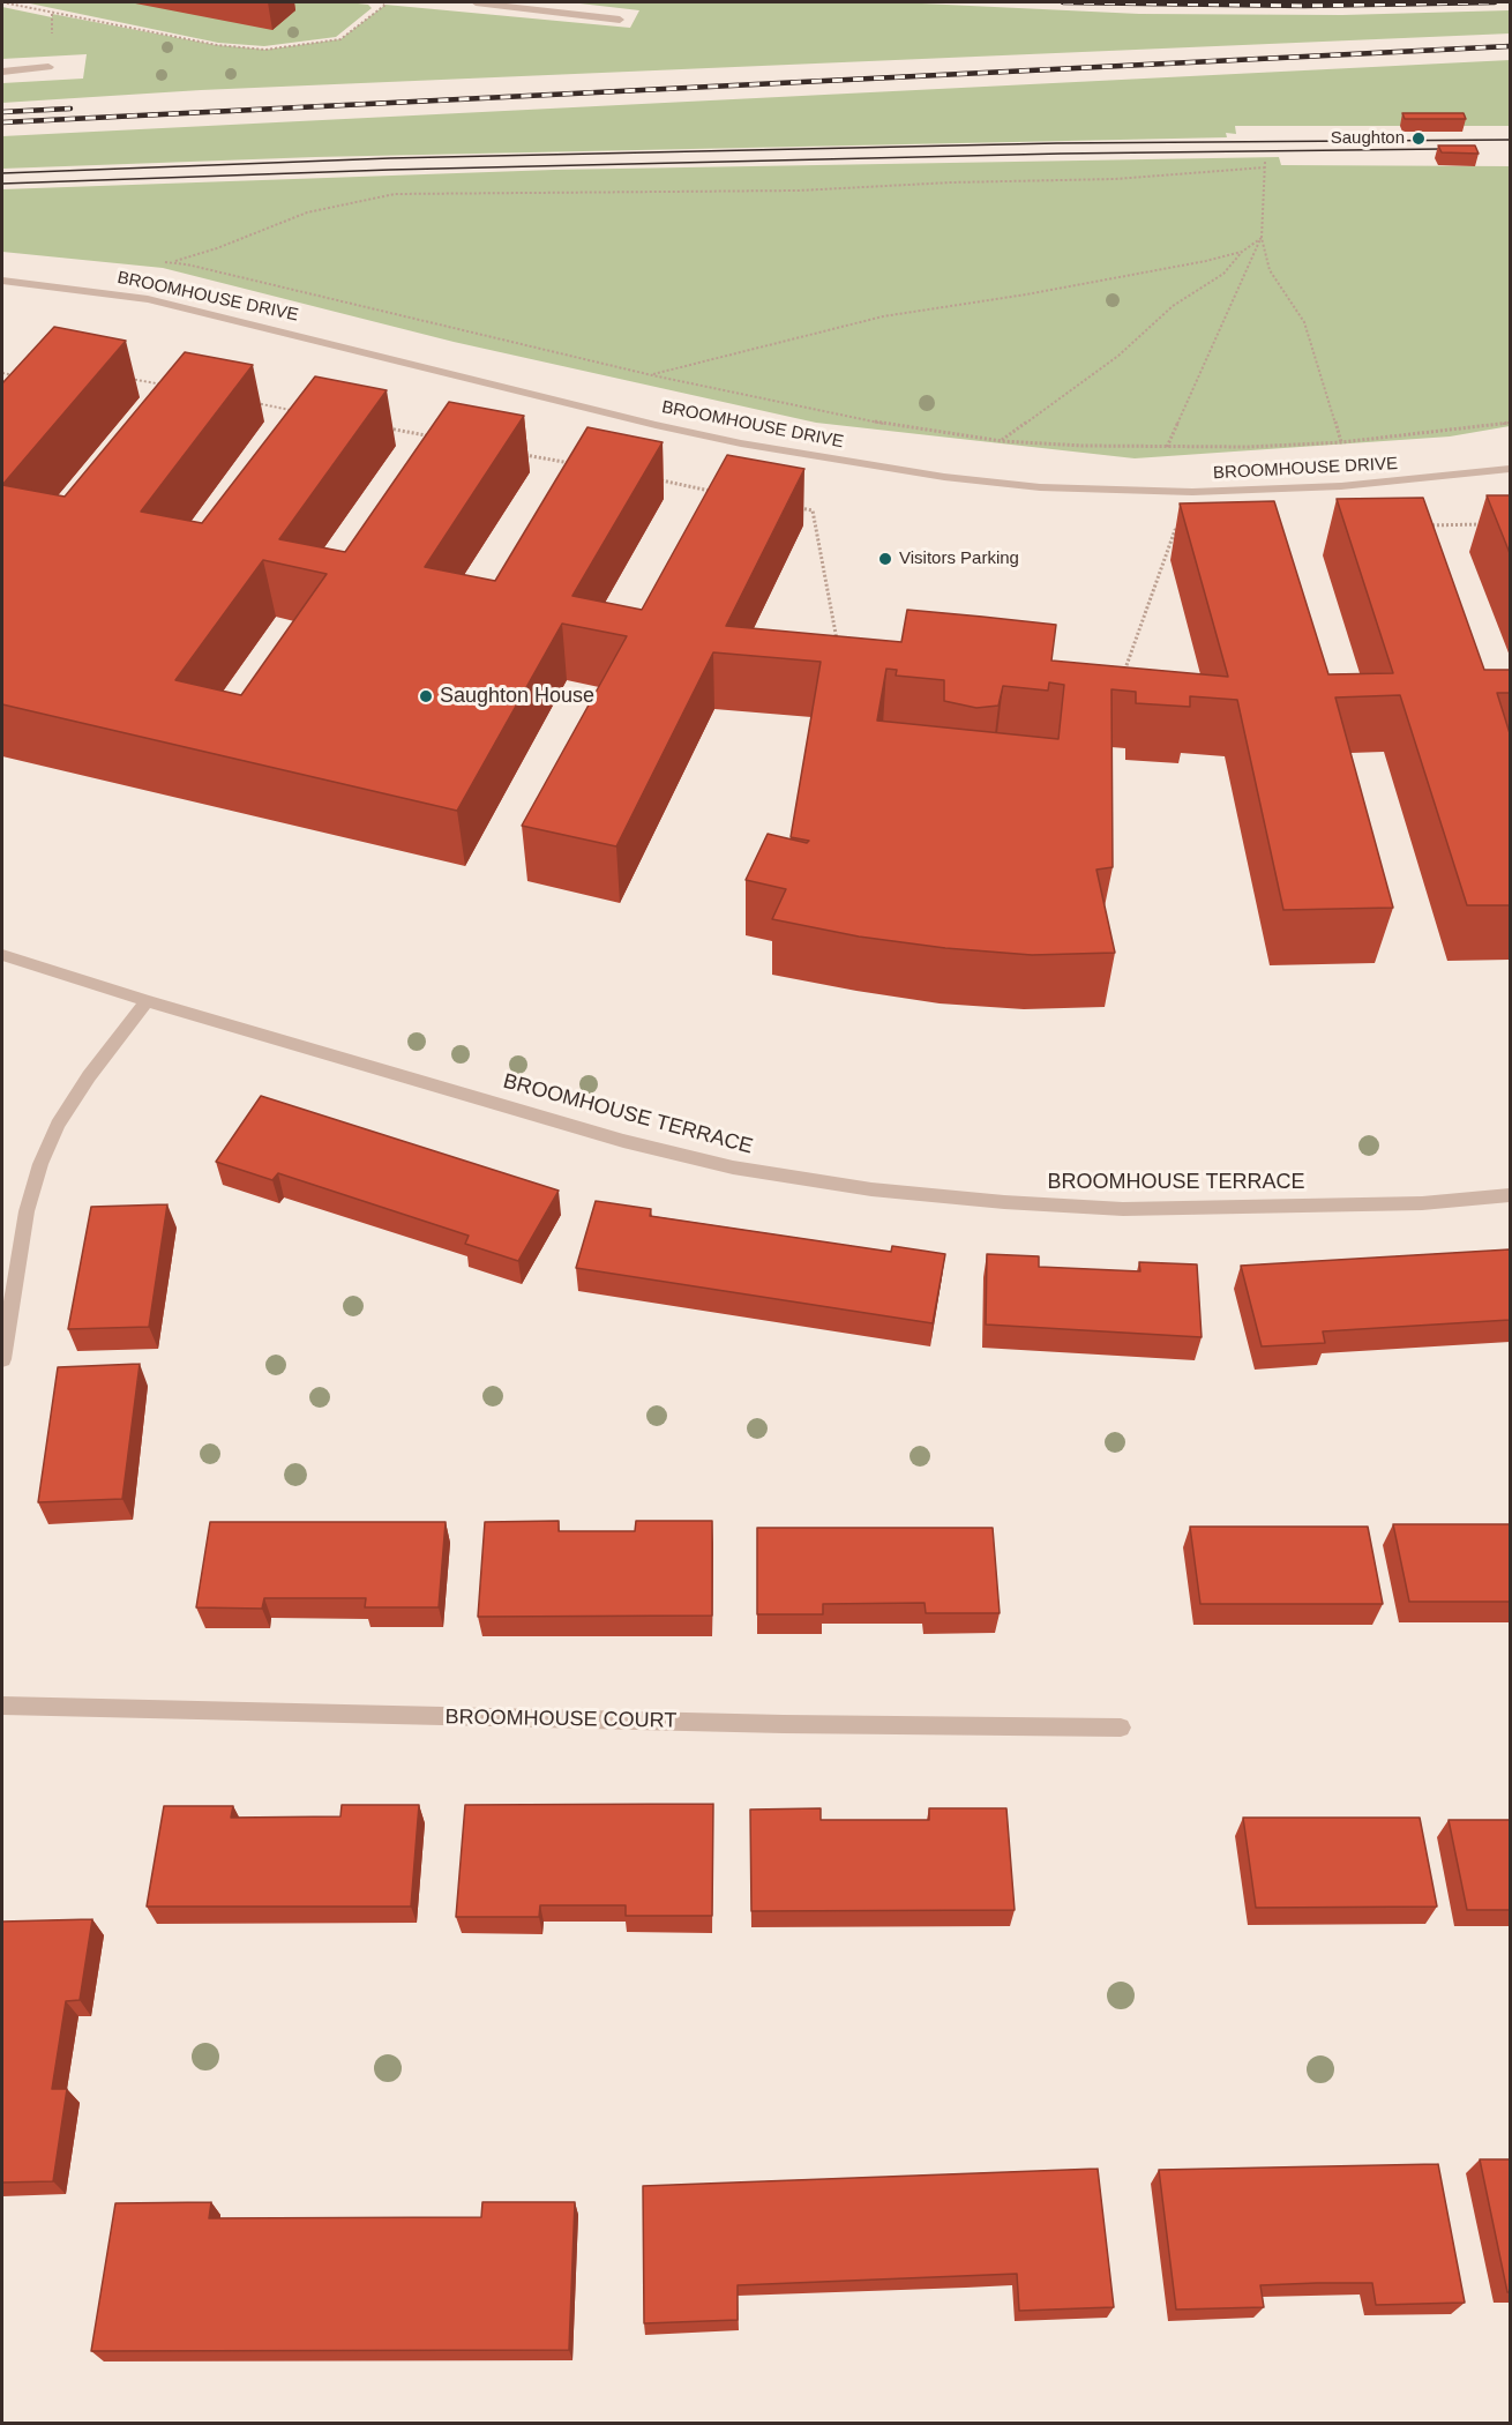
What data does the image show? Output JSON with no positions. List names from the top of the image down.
{
  "streets": {
    "street": ["BROOMHOUSE DRIVE", "BROOMHOUSE TERRACE", "BROOMHOUSE COURT"]
  },
  "places": ["Saughton", "Visitors Parking", "Saughton House"]
}
